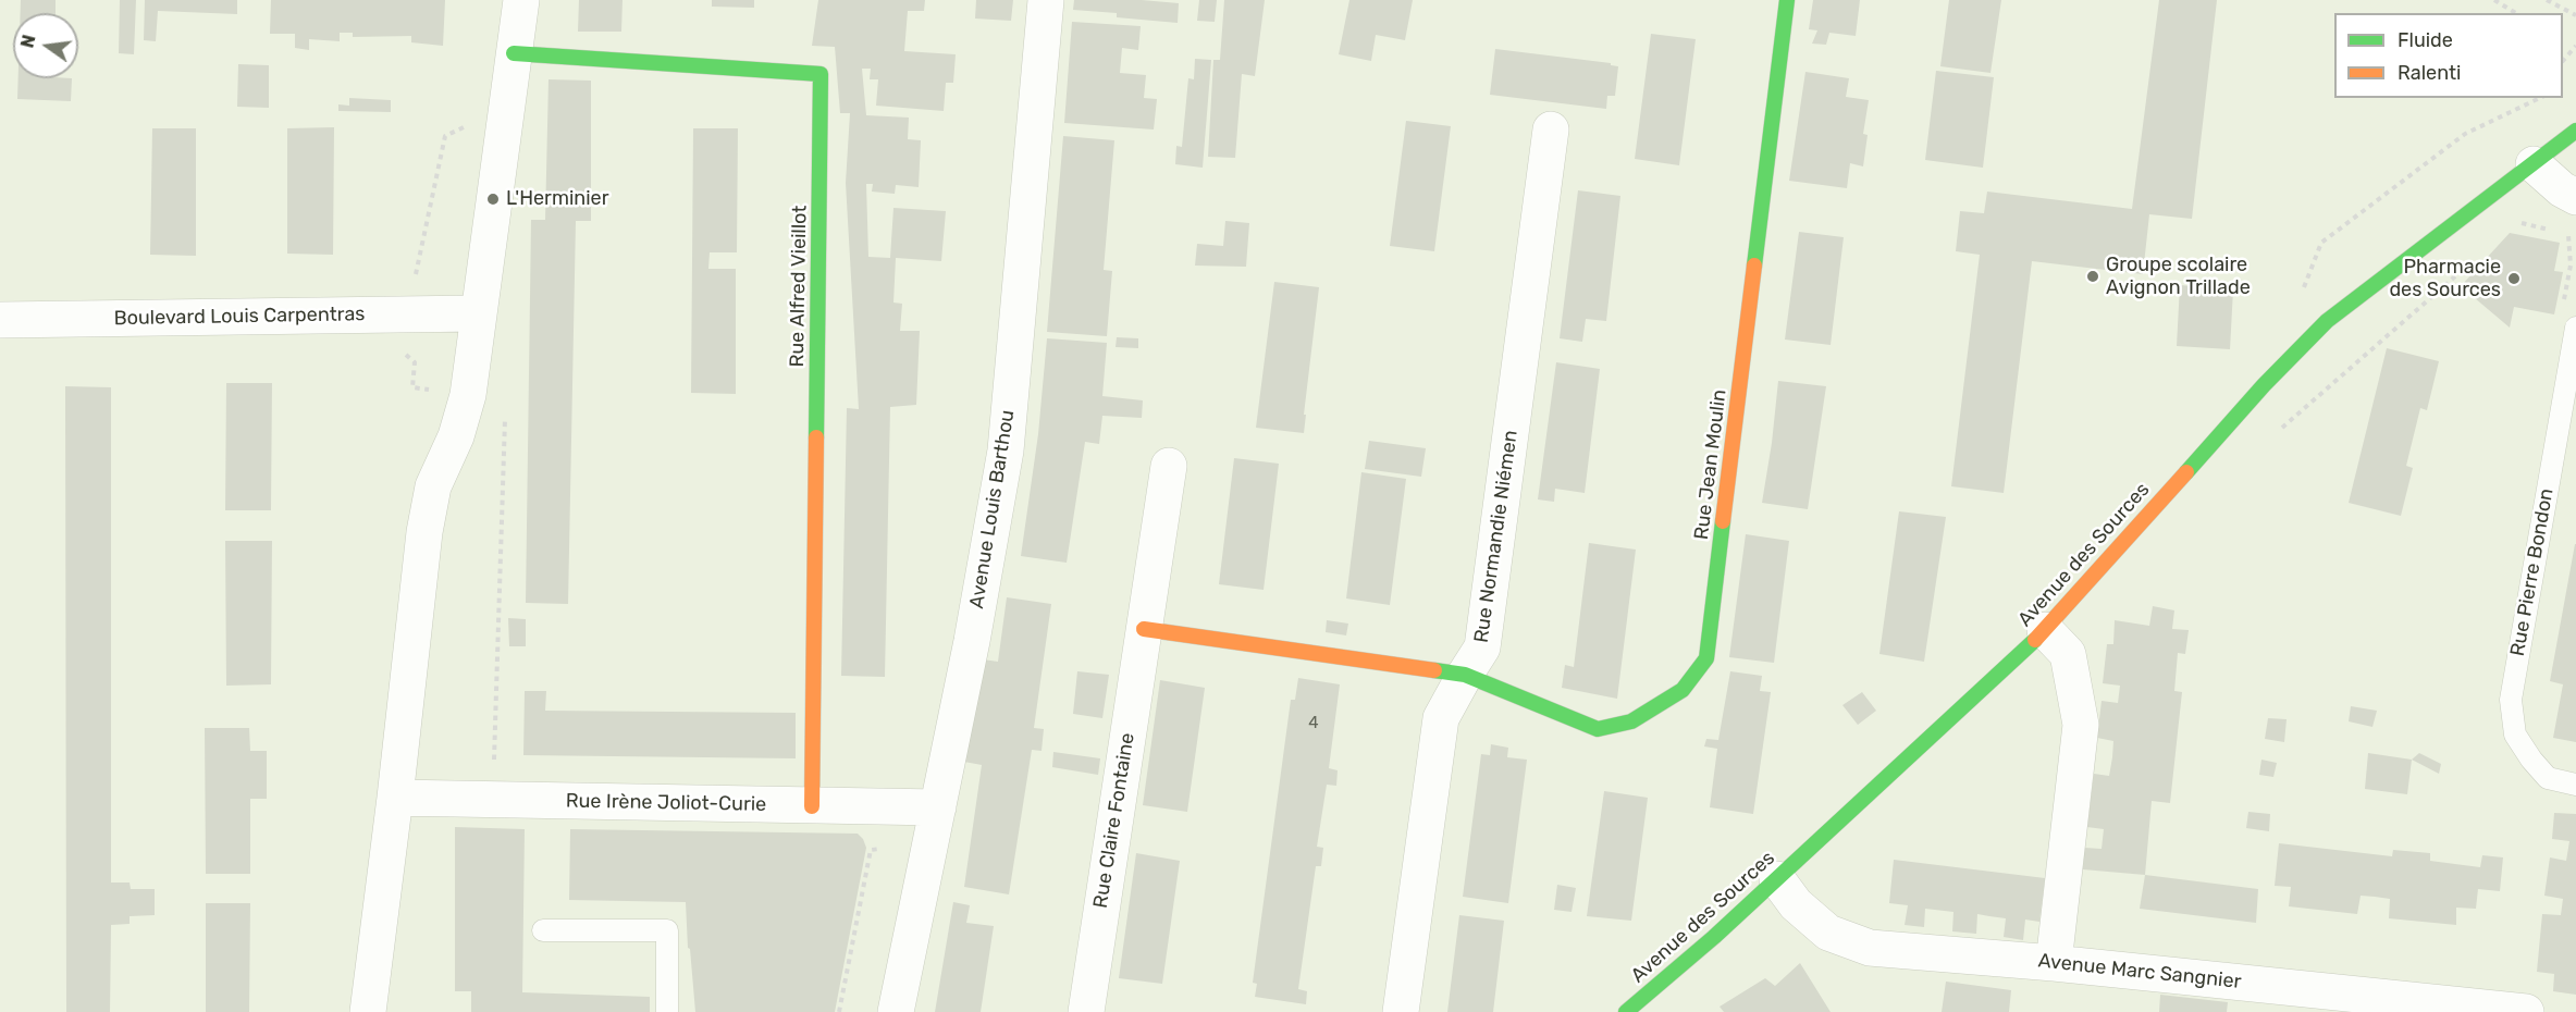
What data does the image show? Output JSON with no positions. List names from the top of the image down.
{
  "streets": {
    "street": [
      "Rue Alfred Vieillot",
      "Boulevard Louis Carpentras",
      "Rue Jean Moulin",
      "Avenue Louis Barthou",
      "Rue Normandie Niémen",
      "Avenue des Sources",
      "Rue Irène Joliot-Curie",
      "Rue Claire Fontaine",
      "Avenue Marc Sangnier"
    ],
    "lane": ["Rue Pierre Bondon"]
  },
  "crossings": [
    ["Rue Alfred Vieillot", "Rue Irène Joliot-Curie"],
    ["Rue Jean Moulin", "Rue Normandie Niémen"],
    ["Avenue Louis Barthou", "Rue Irène Joliot-Curie"],
    ["Avenue des Sources", "Avenue Marc Sangnier"]
  ],
  "places": ["L'Herminier", "Groupe scolaire Avignon Trillade", "Pharmacie des Sources"],
  "house_numbers": ["4"],
  "legend": ["Fluide", "Ralenti"],
  "north": "left"
}
